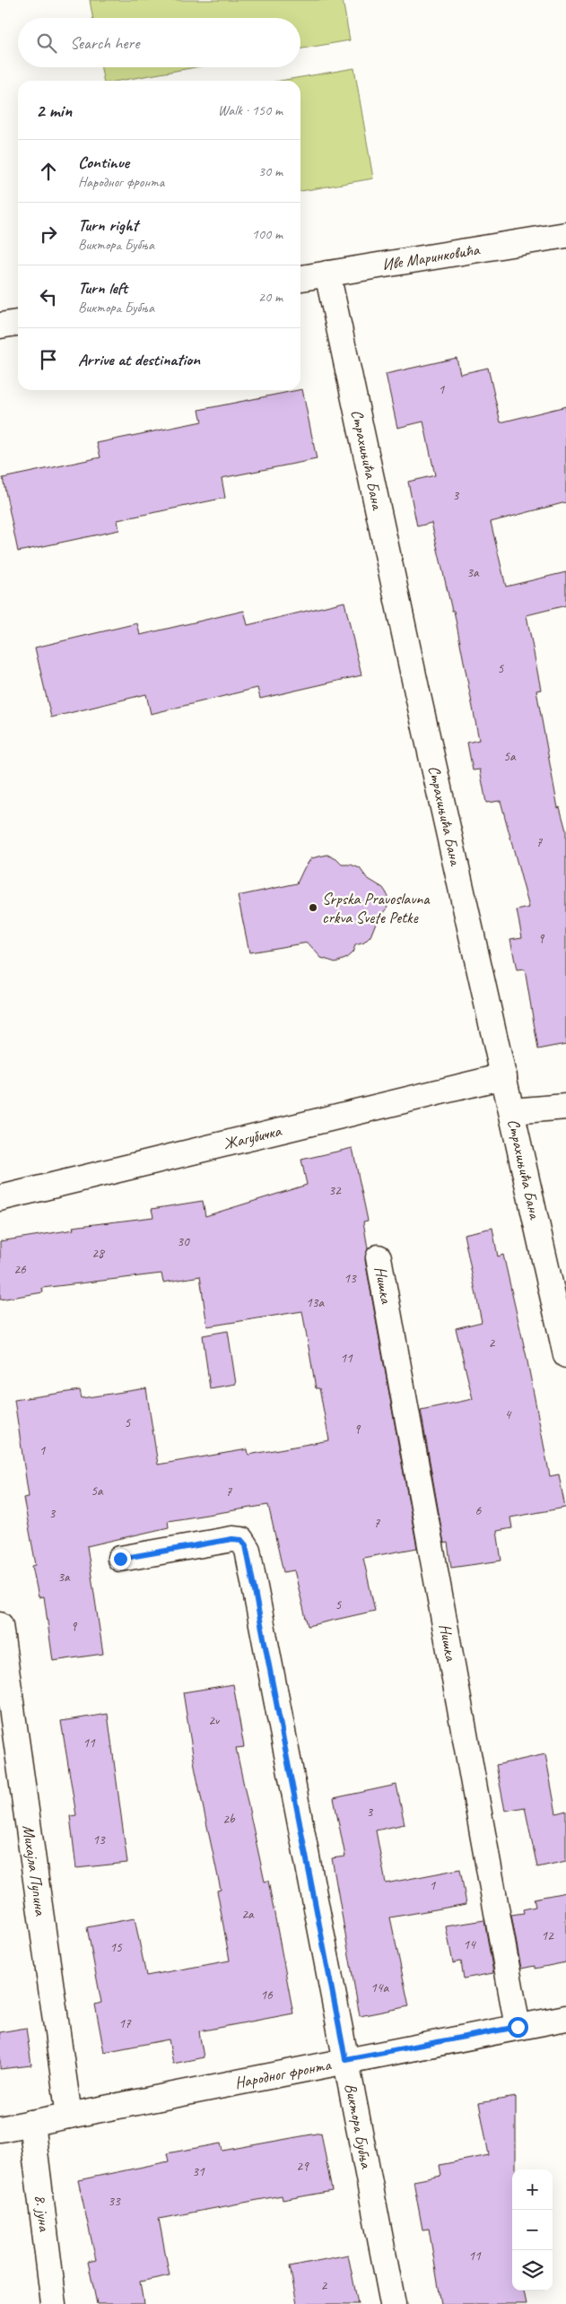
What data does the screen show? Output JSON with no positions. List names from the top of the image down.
{
  "streets": {
    "street": [
      "Иве Маринковића",
      "Страхињића Бана",
      "Жагубичка",
      "Нишка",
      "Михајла Пупина",
      "Народног фронта",
      "Виктора Бубња",
      "8. јуна"
    ]
  },
  "crossings": [
    ["Иве Маринковића", "Страхињића Бана"],
    ["Страхињића Бана", "Жагубичка"],
    ["Нишка", "Народног фронта"],
    ["Михајла Пупина", "Народног фронта"],
    ["Народног фронта", "Виктора Бубња"],
    ["Народног фронта", "8. јуна"]
  ],
  "places": ["Srpska Pravoslavna crkva Svete Petke"],
  "house_numbers": [
    "1",
    "3",
    "3a",
    "5",
    "5a",
    "7",
    "9",
    "32",
    "30",
    "28",
    "26",
    "13",
    "13a",
    "2",
    "11",
    "4",
    "5",
    "9",
    "1",
    "5a",
    "7",
    "6",
    "3",
    "7",
    "3a",
    "5",
    "9",
    "2v",
    "11",
    "3",
    "2b",
    "13",
    "1",
    "2a",
    "12",
    "14",
    "15",
    "14a",
    "16",
    "17",
    "29",
    "31",
    "33",
    "11",
    "2"
  ],
  "page": {
    "search": "Search here",
    "heading": ["2 min", "Walk · 150 m"],
    "list": [
      ["Continue", "Народног фронта", "30 m"],
      ["Turn right", "Виктора Бубња", "100 m"],
      ["Turn left", "Виктора Бубња", "20 m"],
      "Arrive at destination"
    ],
    "map_buttons": ["+", "−"]
  }
}
